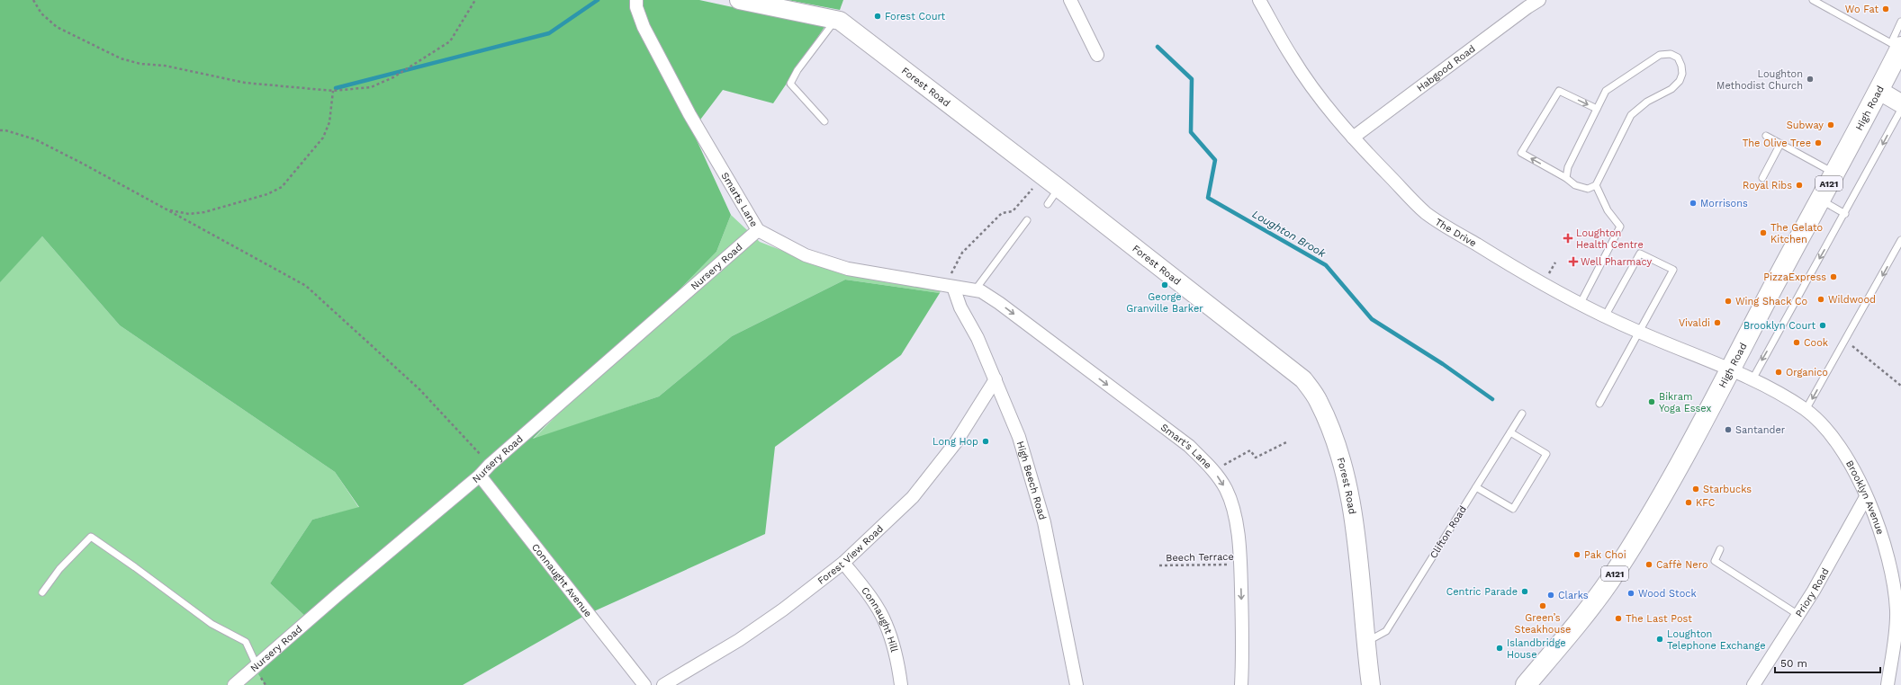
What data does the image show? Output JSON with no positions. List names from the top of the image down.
{
  "streets": {
    "main road": ["High Road", "A121"],
    "street": [
      "Habgood Road",
      "Forest Road",
      "Smarts Lane",
      "The Drive",
      "Nursery Road",
      "Smart's Lane",
      "High Beech Road",
      "Brooklyn Avenue",
      "Forest View Road",
      "Connaught Avenue",
      "Priory Road",
      "Connaught Hill"
    ],
    "lane": ["Clifton Road"],
    "path": ["Beech Terrace"]
  },
  "crossings": [
    ["Habgood Road", "The Drive"],
    ["Forest Road", "Clifton Road"],
    ["High Road", "The Drive"],
    ["High Road", "Brooklyn Avenue"],
    ["Smarts Lane", "Nursery Road"],
    ["Smarts Lane", "Smart's Lane"],
    ["Smarts Lane", "High Beech Road"],
    ["The Drive", "Brooklyn Avenue"],
    ["Nursery Road", "Connaught Avenue"],
    ["Smart's Lane", "Beech Terrace"],
    ["High Beech Road", "Forest View Road"],
    ["Brooklyn Avenue", "Priory Road"],
    ["Forest View Road", "Connaught Hill"]
  ],
  "one_way": ["Smart's Lane"],
  "water": ["Loughton Brook"],
  "places": {
    "other": [
      "Wo Fat",
      "Forest Court",
      "Loughton Methodist Church",
      "Subway",
      "The Olive Tree",
      "Royal Ribs",
      "Morrisons",
      "The Gelato Kitchen",
      "PizzaExpress",
      "George Granville Barker",
      "Wildwood",
      "Wing Shack Co",
      "Vivaldi",
      "Brooklyn Court",
      "Cook",
      "Organico",
      "Bikram Yoga Essex",
      "Santander",
      "Long Hop",
      "Starbucks",
      "KFC",
      "Pak Choi",
      "Caffè Nero",
      "Centric Parade",
      "Wood Stock",
      "Clarks",
      "Green’s Steakhouse",
      "The Last Post",
      "Loughton Telephone Exchange",
      "Islandbridge House"
    ],
    "health": ["Loughton Health Centre", "Well Pharmacy"]
  },
  "scale_bar": "50 m"
}
